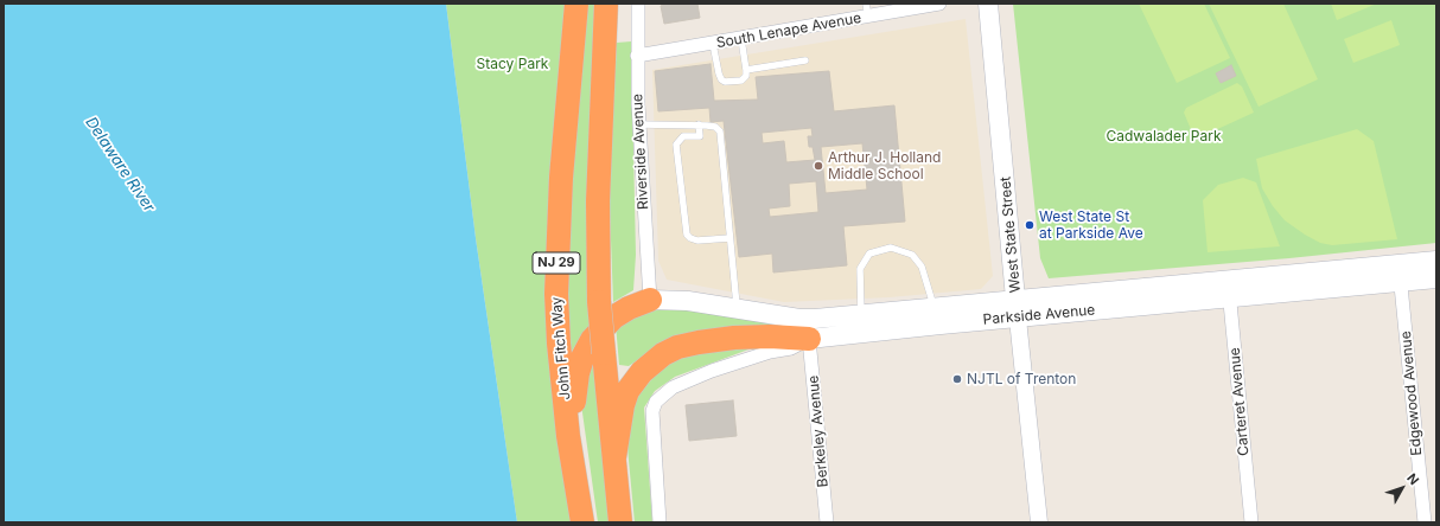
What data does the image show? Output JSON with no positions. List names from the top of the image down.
{
  "streets": {
    "highway": ["NJ 29", "John Fitch Way"],
    "main road": ["West State Street", "Parkside Avenue"],
    "street": [
      "South Lenape Avenue",
      "Riverside Avenue",
      "Edgewood Avenue",
      "Carteret Avenue",
      "Berkeley Avenue"
    ]
  },
  "crossings": [
    ["South Lenape Avenue", "Riverside Avenue"],
    ["Riverside Avenue", "Parkside Avenue"],
    ["West State Street", "Parkside Avenue"],
    ["Parkside Avenue", "Edgewood Avenue"],
    ["Parkside Avenue", "Carteret Avenue"],
    ["Parkside Avenue", "Berkeley Avenue"]
  ],
  "water": ["Delaware River"],
  "parks": ["Stacy Park", "Cadwalader Park"],
  "places": ["Arthur J. Holland Middle School", "West State St at Parkside Ave", "NJTL of Trenton"],
  "north": "top right"
}
